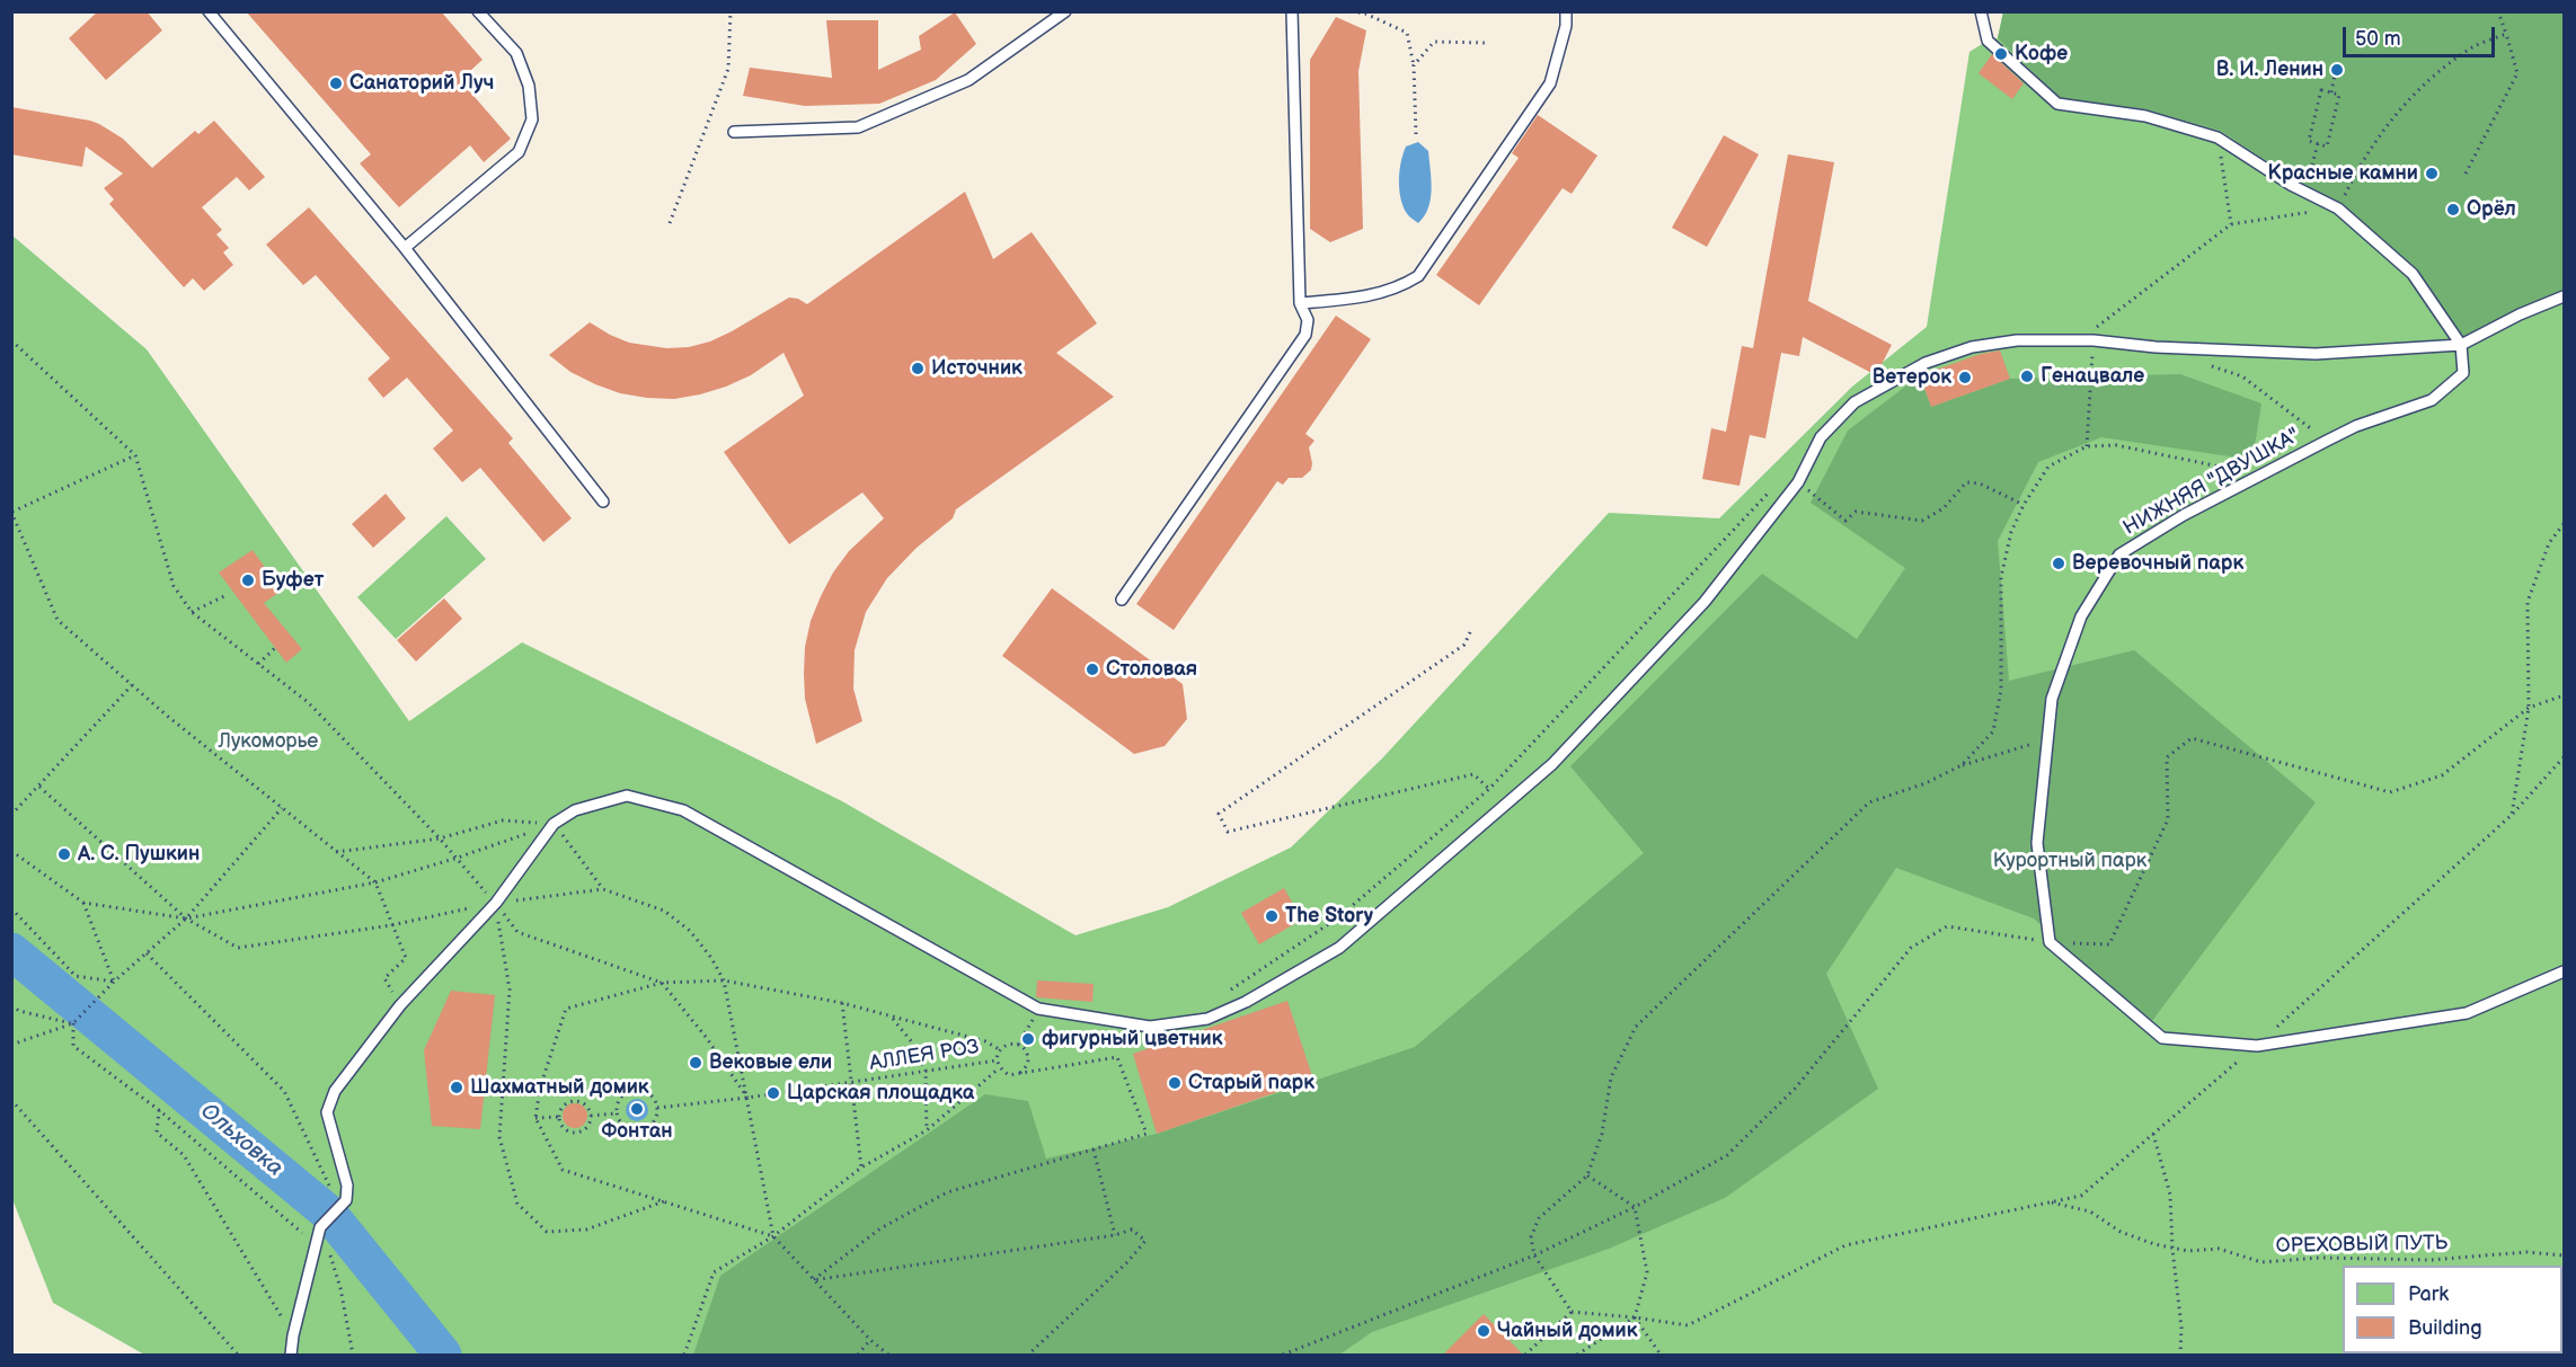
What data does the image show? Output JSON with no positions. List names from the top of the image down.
{
  "streets": {
    "lane": ["НИЖНЯЯ \"ДВУШКА\""],
    "path": ["АЛЛЕЯ РОЗ", "ОРЕХОВЫЙ ПУТЬ"]
  },
  "water": ["Ольховка"],
  "parks": ["Лукоморье", "Курортный парк"],
  "places": [
    "Кофе",
    "В. И. Ленин",
    "Cанаторий Луч",
    "Красные камни",
    "Орёл",
    "Источник",
    "Генацвале",
    "Ветерок",
    "Веревочный парк",
    "Буфет",
    "Столовая",
    "А. С. Пушкин",
    "The Story",
    "фигурный цветник",
    "Вековые ели",
    "Старый парк",
    "Шахматный домик",
    "Царская площадка",
    "Фонтан",
    "Чайный домик"
  ],
  "legend": ["Park", "Building"],
  "scale_bar": "50 m"
}
